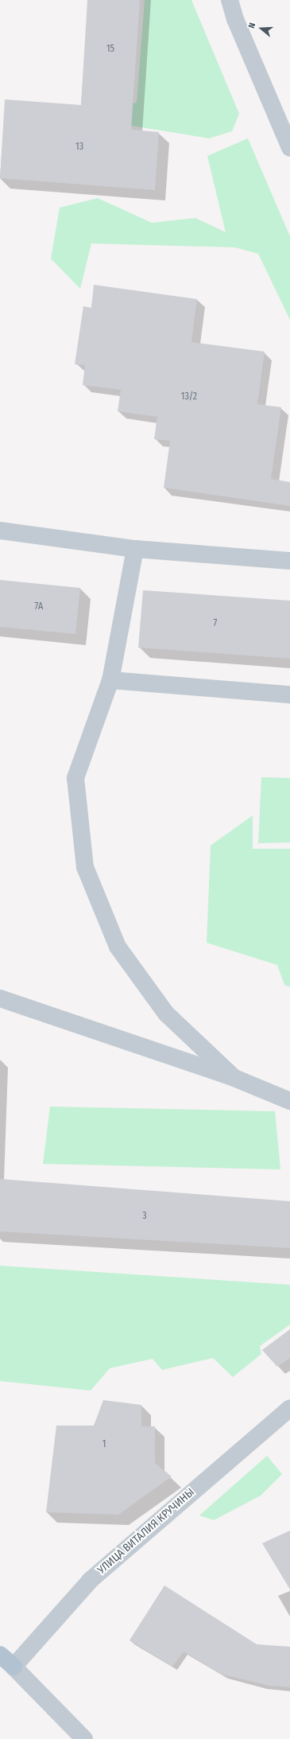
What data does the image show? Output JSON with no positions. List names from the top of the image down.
{
  "streets": {
    "street": ["УЛИЦА ВИТАЛИЯ КРУЧИНЫ"]
  },
  "house_numbers": [
    "15",
    "13",
    "13/2",
    "7А",
    "7",
    "3",
    "1"
  ],
  "north": "left"
}
